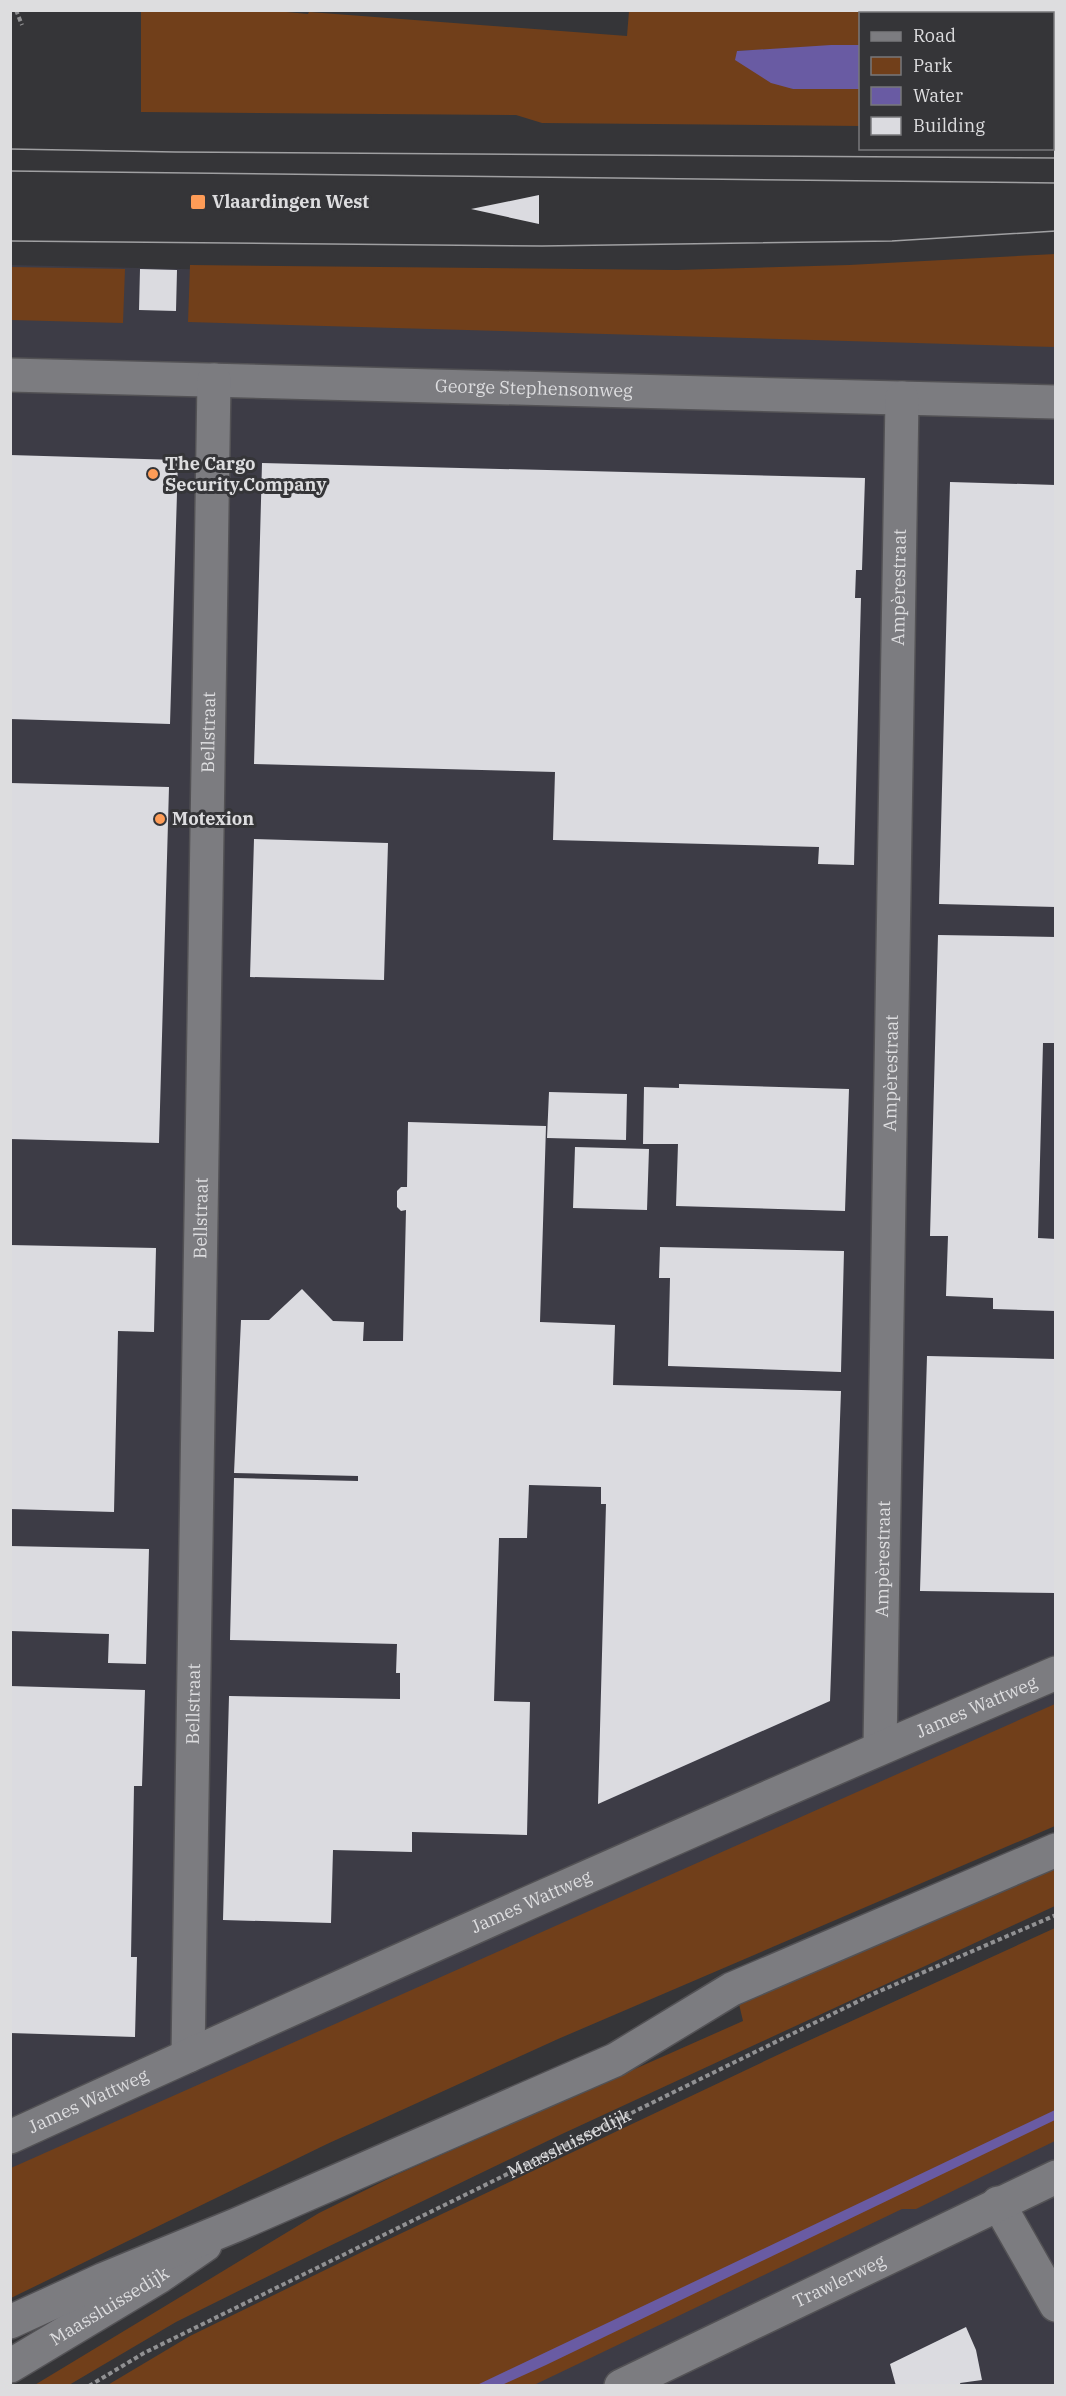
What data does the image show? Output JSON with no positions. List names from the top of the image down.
{
  "streets": {
    "street": [
      "George Stephensonweg",
      "Ampèrestraat",
      "Bellstraat",
      "James Wattweg",
      "Maassluissedijk",
      "Trawlerweg"
    ]
  },
  "crossings": [
    ["George Stephensonweg", "Ampèrestraat"],
    ["George Stephensonweg", "Bellstraat"],
    ["Ampèrestraat", "James Wattweg"],
    ["Bellstraat", "James Wattweg"]
  ],
  "places": {
    "transit": ["Vlaardingen West"],
    "other": ["The Cargo Security.Company", "Motexion"]
  },
  "legend": [
    "Road",
    "Park",
    "Water",
    "Building"
  ]
}
